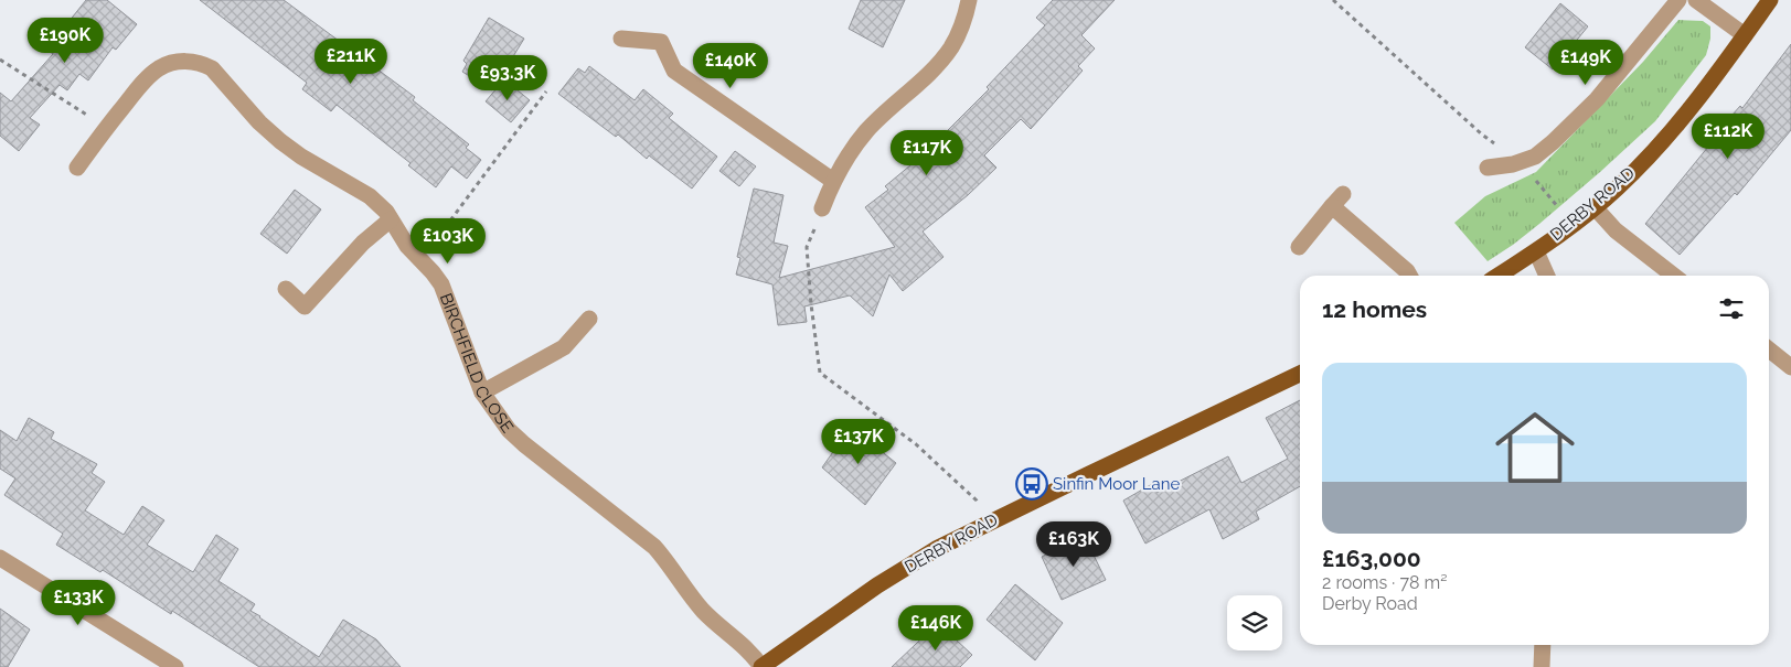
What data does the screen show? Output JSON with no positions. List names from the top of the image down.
{
  "streets": {
    "main road": ["DERBY ROAD"],
    "street": ["BIRCHFIELD CLOSE"]
  },
  "crossings": [
    ["DERBY ROAD", "BIRCHFIELD CLOSE"]
  ],
  "places": {
    "bus stop": ["Sinfin Moor Lane"]
  },
  "page": {
    "price": [
      "£190K",
      "£211K",
      "£149K",
      "£140K",
      "£93.3K",
      "£112K",
      "£117K",
      "£103K",
      "£137K",
      "£163K",
      "£133K",
      "£146K"
    ],
    "heading": "12 homes",
    "list": [
      {
        "name": "£163,000",
        "note": "2 rooms · 78 m² · Derby Road"
      }
    ]
  }
}
